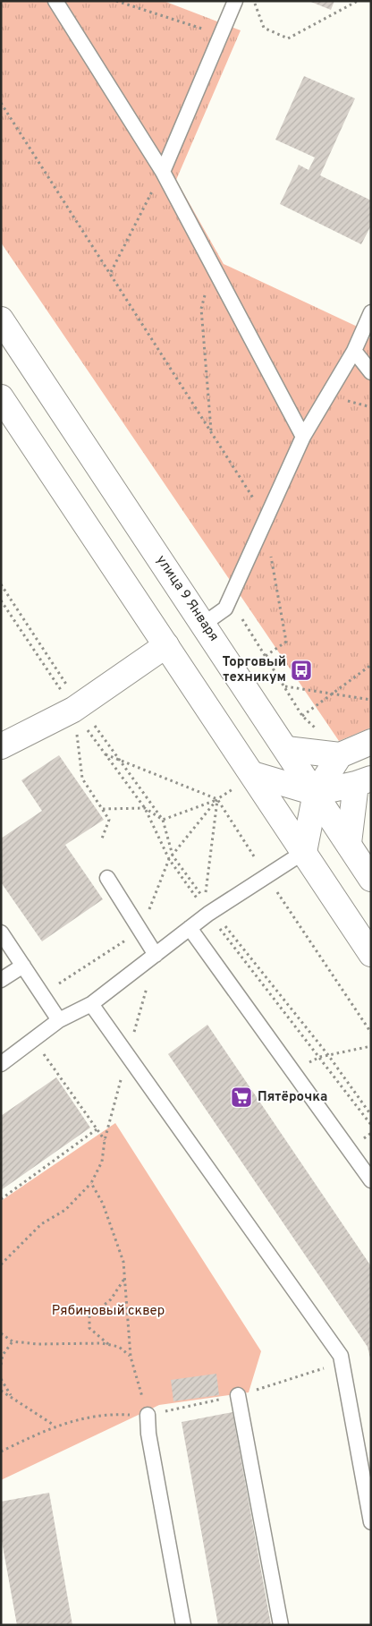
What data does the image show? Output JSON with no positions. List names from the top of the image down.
{
  "streets": {
    "main road": ["улица 9 Января"]
  },
  "parks": ["Рябиновый сквер"],
  "places": {
    "bus stop": ["Торговый техникум"],
    "supermarket": ["Пятёрочка"]
  }
}
